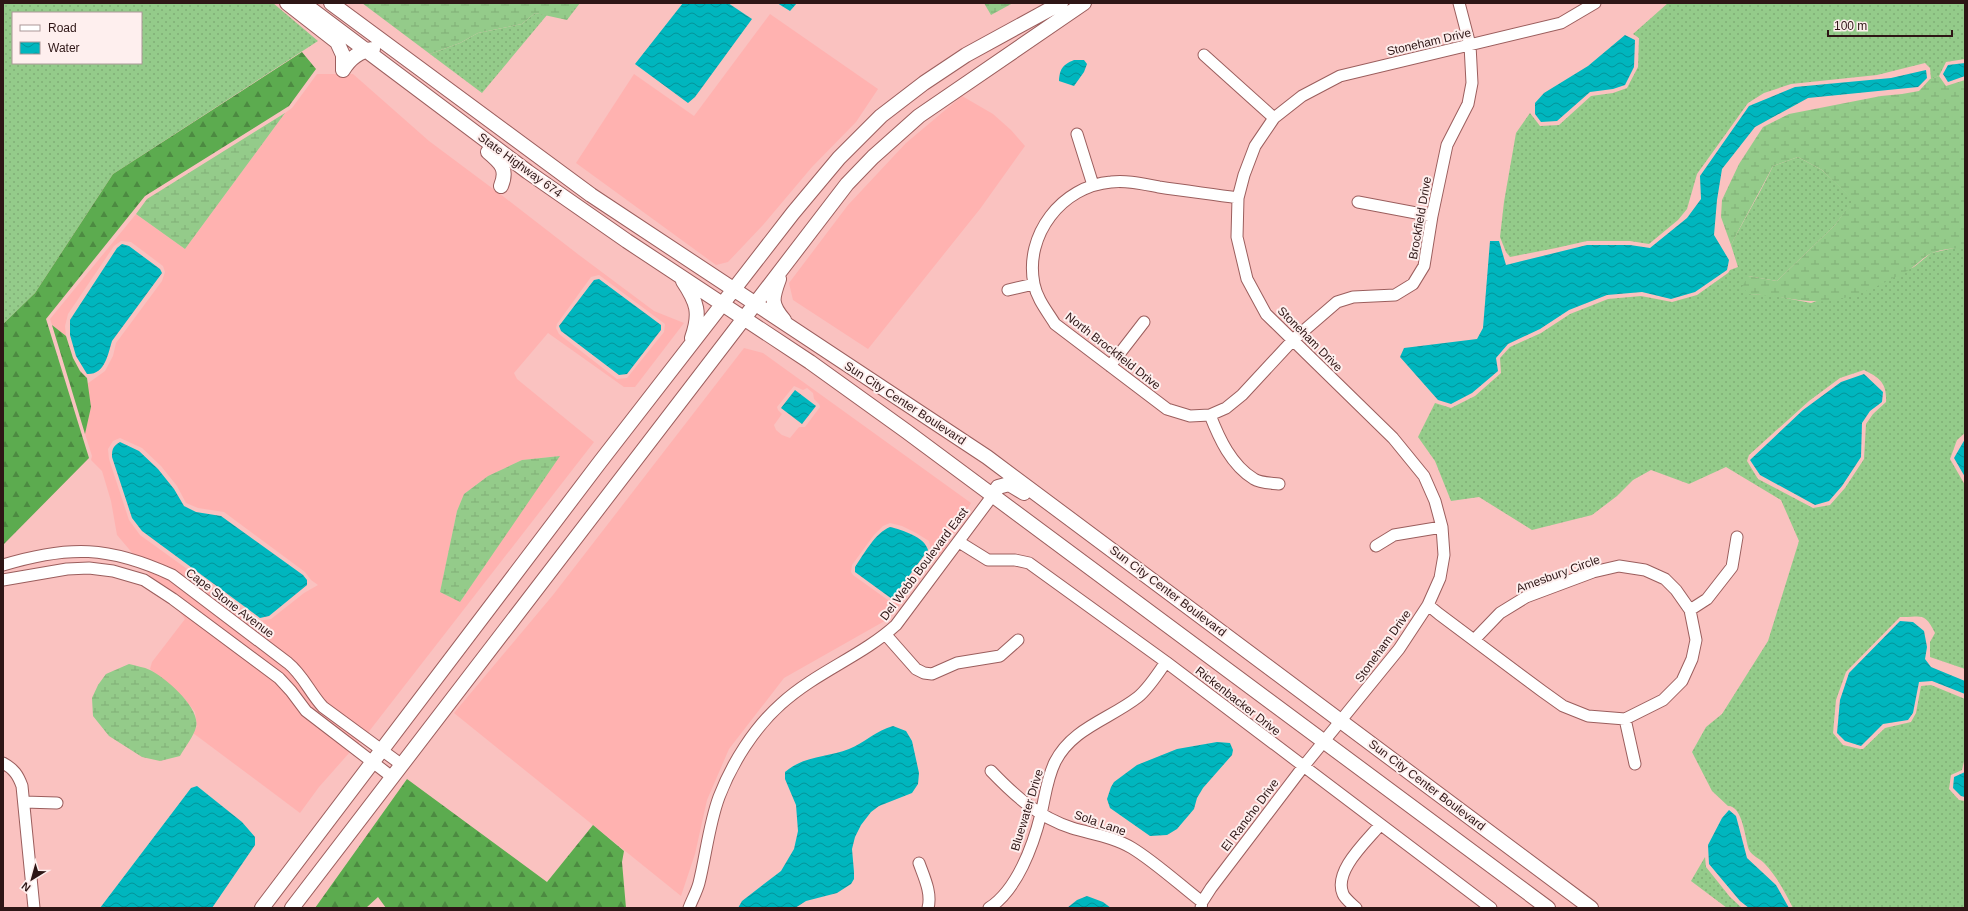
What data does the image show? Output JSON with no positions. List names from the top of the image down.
{
  "streets": {
    "main road": ["State Highway 674", "Sun City Center Boulevard"],
    "street": [
      "Stoneham Drive",
      "Brockfield Drive",
      "North Brockfield Drive",
      "Del Webb Boulevard East",
      "Amesbury Circle",
      "Cape Stone Avenue",
      "Rickenbacker Drive",
      "Bluewater Drive",
      "El Rancho Drive",
      "Sola Lane"
    ]
  },
  "crossings": [
    ["Stoneham Drive", "Brockfield Drive"],
    ["Stoneham Drive", "North Brockfield Drive"],
    ["Stoneham Drive", "Sun City Center Boulevard"],
    ["Stoneham Drive", "El Rancho Drive"],
    ["State Highway 674", "Sun City Center Boulevard"],
    ["Brockfield Drive", "North Brockfield Drive"],
    ["Sun City Center Boulevard", "Del Webb Boulevard East"],
    ["Sun City Center Boulevard", "El Rancho Drive"],
    ["Del Webb Boulevard East", "Rickenbacker Drive"],
    ["Rickenbacker Drive", "Bluewater Drive"],
    ["Rickenbacker Drive", "El Rancho Drive"],
    ["Bluewater Drive", "Sola Lane"],
    ["El Rancho Drive", "Sola Lane"]
  ],
  "legend": ["Road", "Water"],
  "scale_bar": "100 m",
  "north": "bottom left"
}
